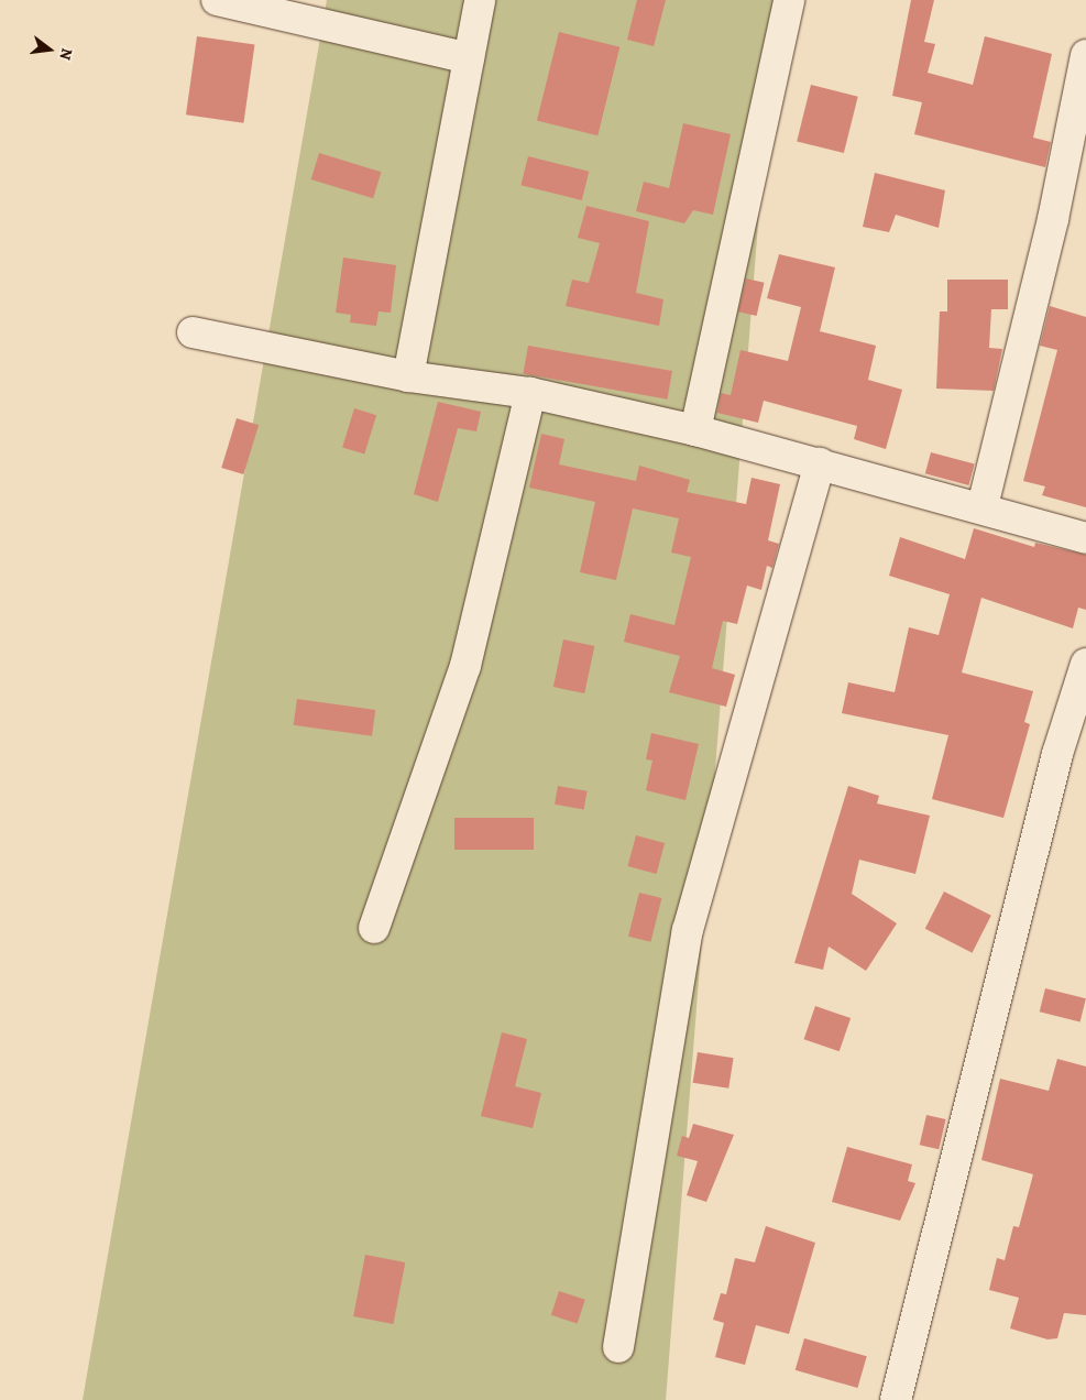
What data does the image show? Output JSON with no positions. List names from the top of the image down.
{
  "north": "right"
}
